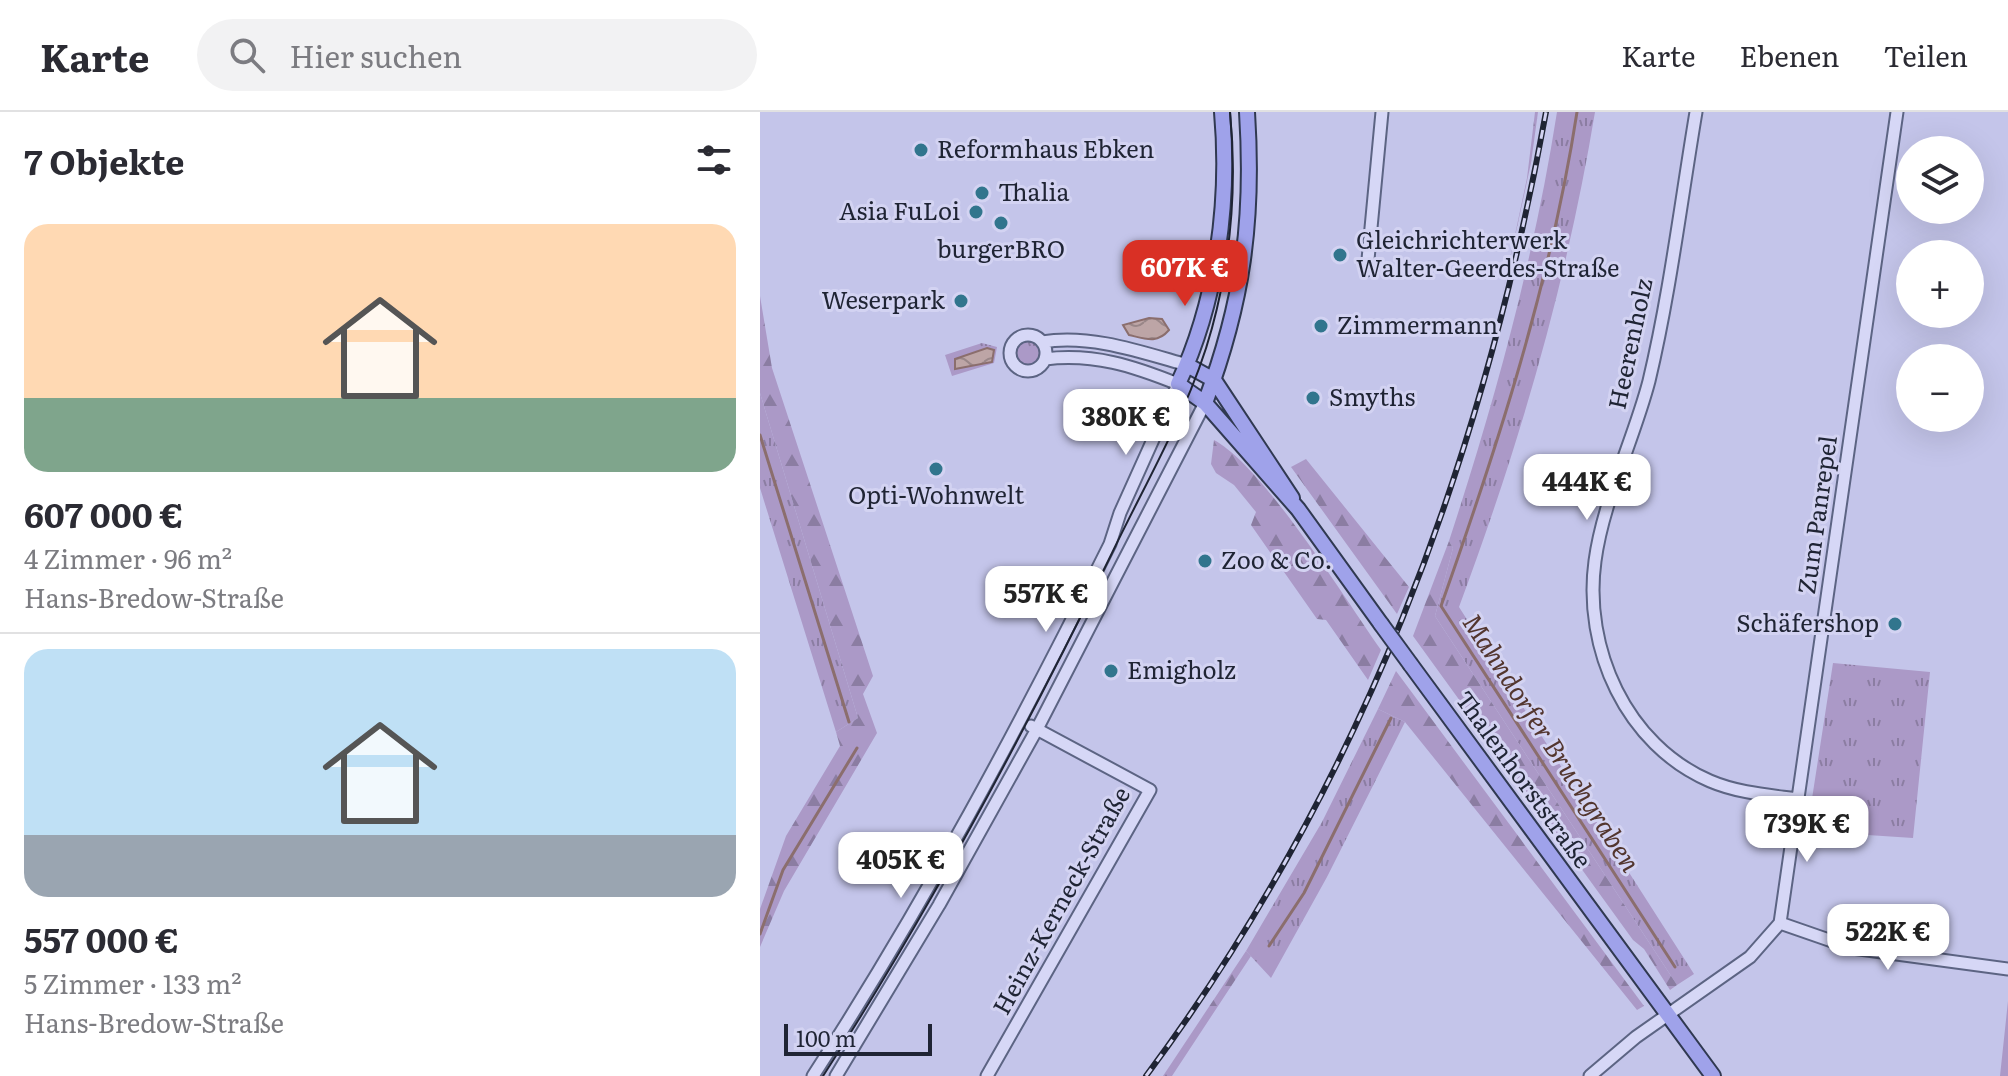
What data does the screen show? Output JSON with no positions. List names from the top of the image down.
{
  "streets": {
    "main road": ["Thalenhorststraße"],
    "street": ["Heerenholz", "Zum Panrepel", "Heinz-Kerneck-Straße"]
  },
  "crossings": [
    ["Heerenholz", "Zum Panrepel"]
  ],
  "water": ["Mahndorfer Bruchgraben"],
  "places": [
    "Reformhaus Ebken",
    "Thalia",
    "Asia FuLoi",
    "burgerBRO",
    "Gleichrichterwerk Walter-Geerdes-Straße",
    "Weserpark",
    "Zimmermann",
    "Smyths",
    "Opti-Wohnwelt",
    "Zoo & Co.",
    "Schäfershop",
    "Emigholz"
  ],
  "scale_bar": "100 m",
  "page": {
    "header": "Karte",
    "search": "Hier suchen",
    "nav": ["Karte", "Ebenen", "Teilen"],
    "heading": "7 Objekte",
    "map_buttons": ["+", "−"],
    "list": [
      {
        "name": "607 000 €",
        "note": "4 Zimmer · 96 m² · Hans-Bredow-Straße"
      },
      {
        "name": "557 000 €",
        "note": "5 Zimmer · 133 m² · Hans-Bredow-Straße"
      }
    ],
    "price": [
      "607K €",
      "380K €",
      "444K €",
      "557K €",
      "739K €",
      "405K €",
      "522K €"
    ],
    "scale": "100 m"
  }
}
